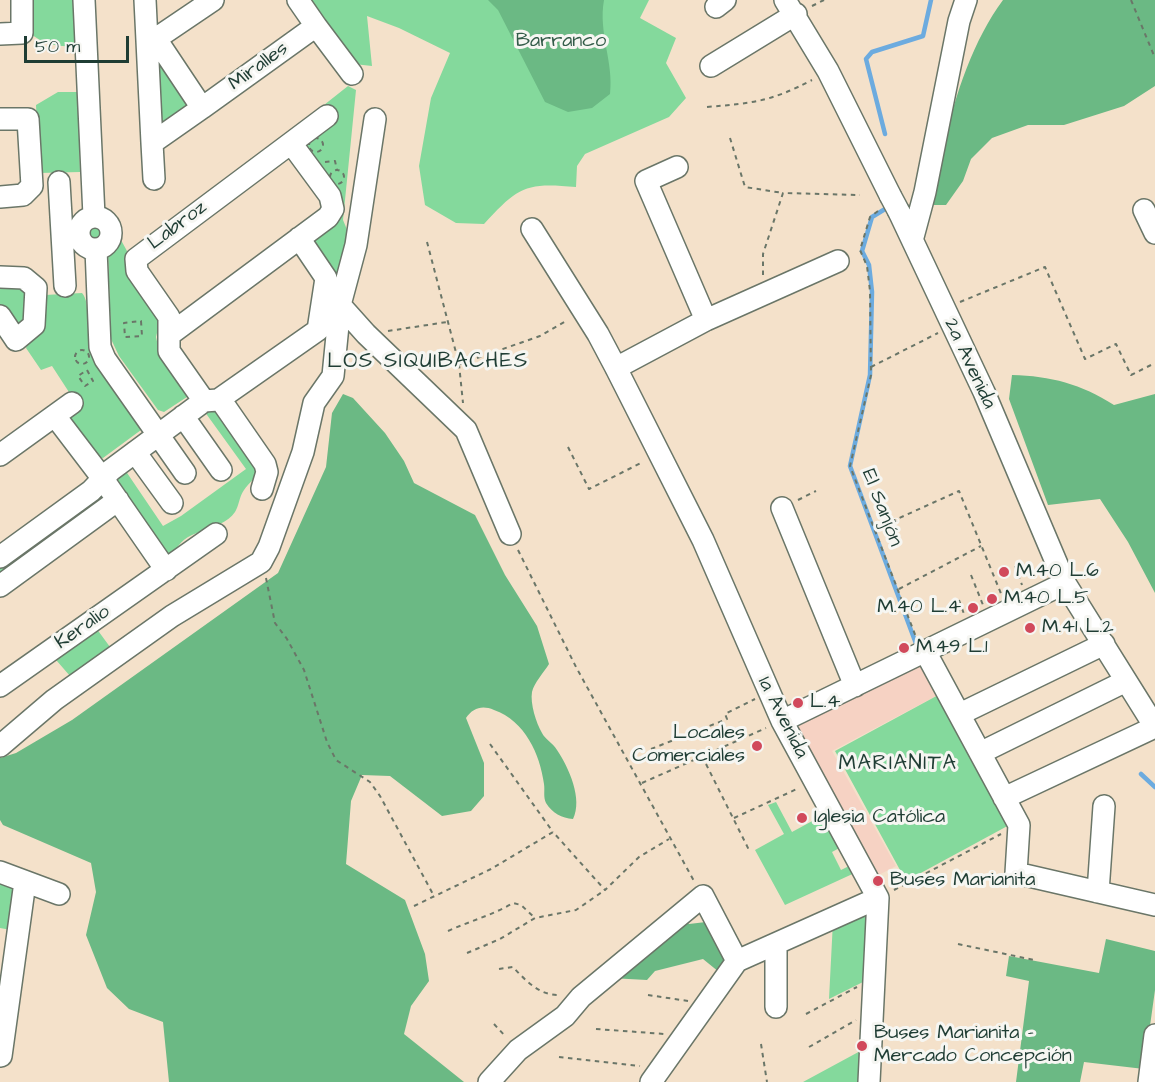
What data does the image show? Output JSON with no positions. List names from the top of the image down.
{
  "streets": {
    "street": [
      "Miralles",
      "Labroz",
      "2a Avenida",
      "Keralio",
      "1a Avenida"
    ],
    "path": ["El Sanjón"]
  },
  "crossings": [
    ["2a Avenida", "El Sanjón"]
  ],
  "districts": ["LOS SIQUIBACHES", "MARIANITA"],
  "parks": ["Barranco"],
  "places": [
    "M.40 L.6",
    "M.40 L.5",
    "M.40 L.4",
    "M.41 L.2",
    "M.49 L.1",
    "L.4",
    "Locales Comerciales",
    "Iglesia Católica",
    "Buses Marianita",
    "Buses Marianita - Mercado Concepción"
  ],
  "scale_bar": "50 m"
}
